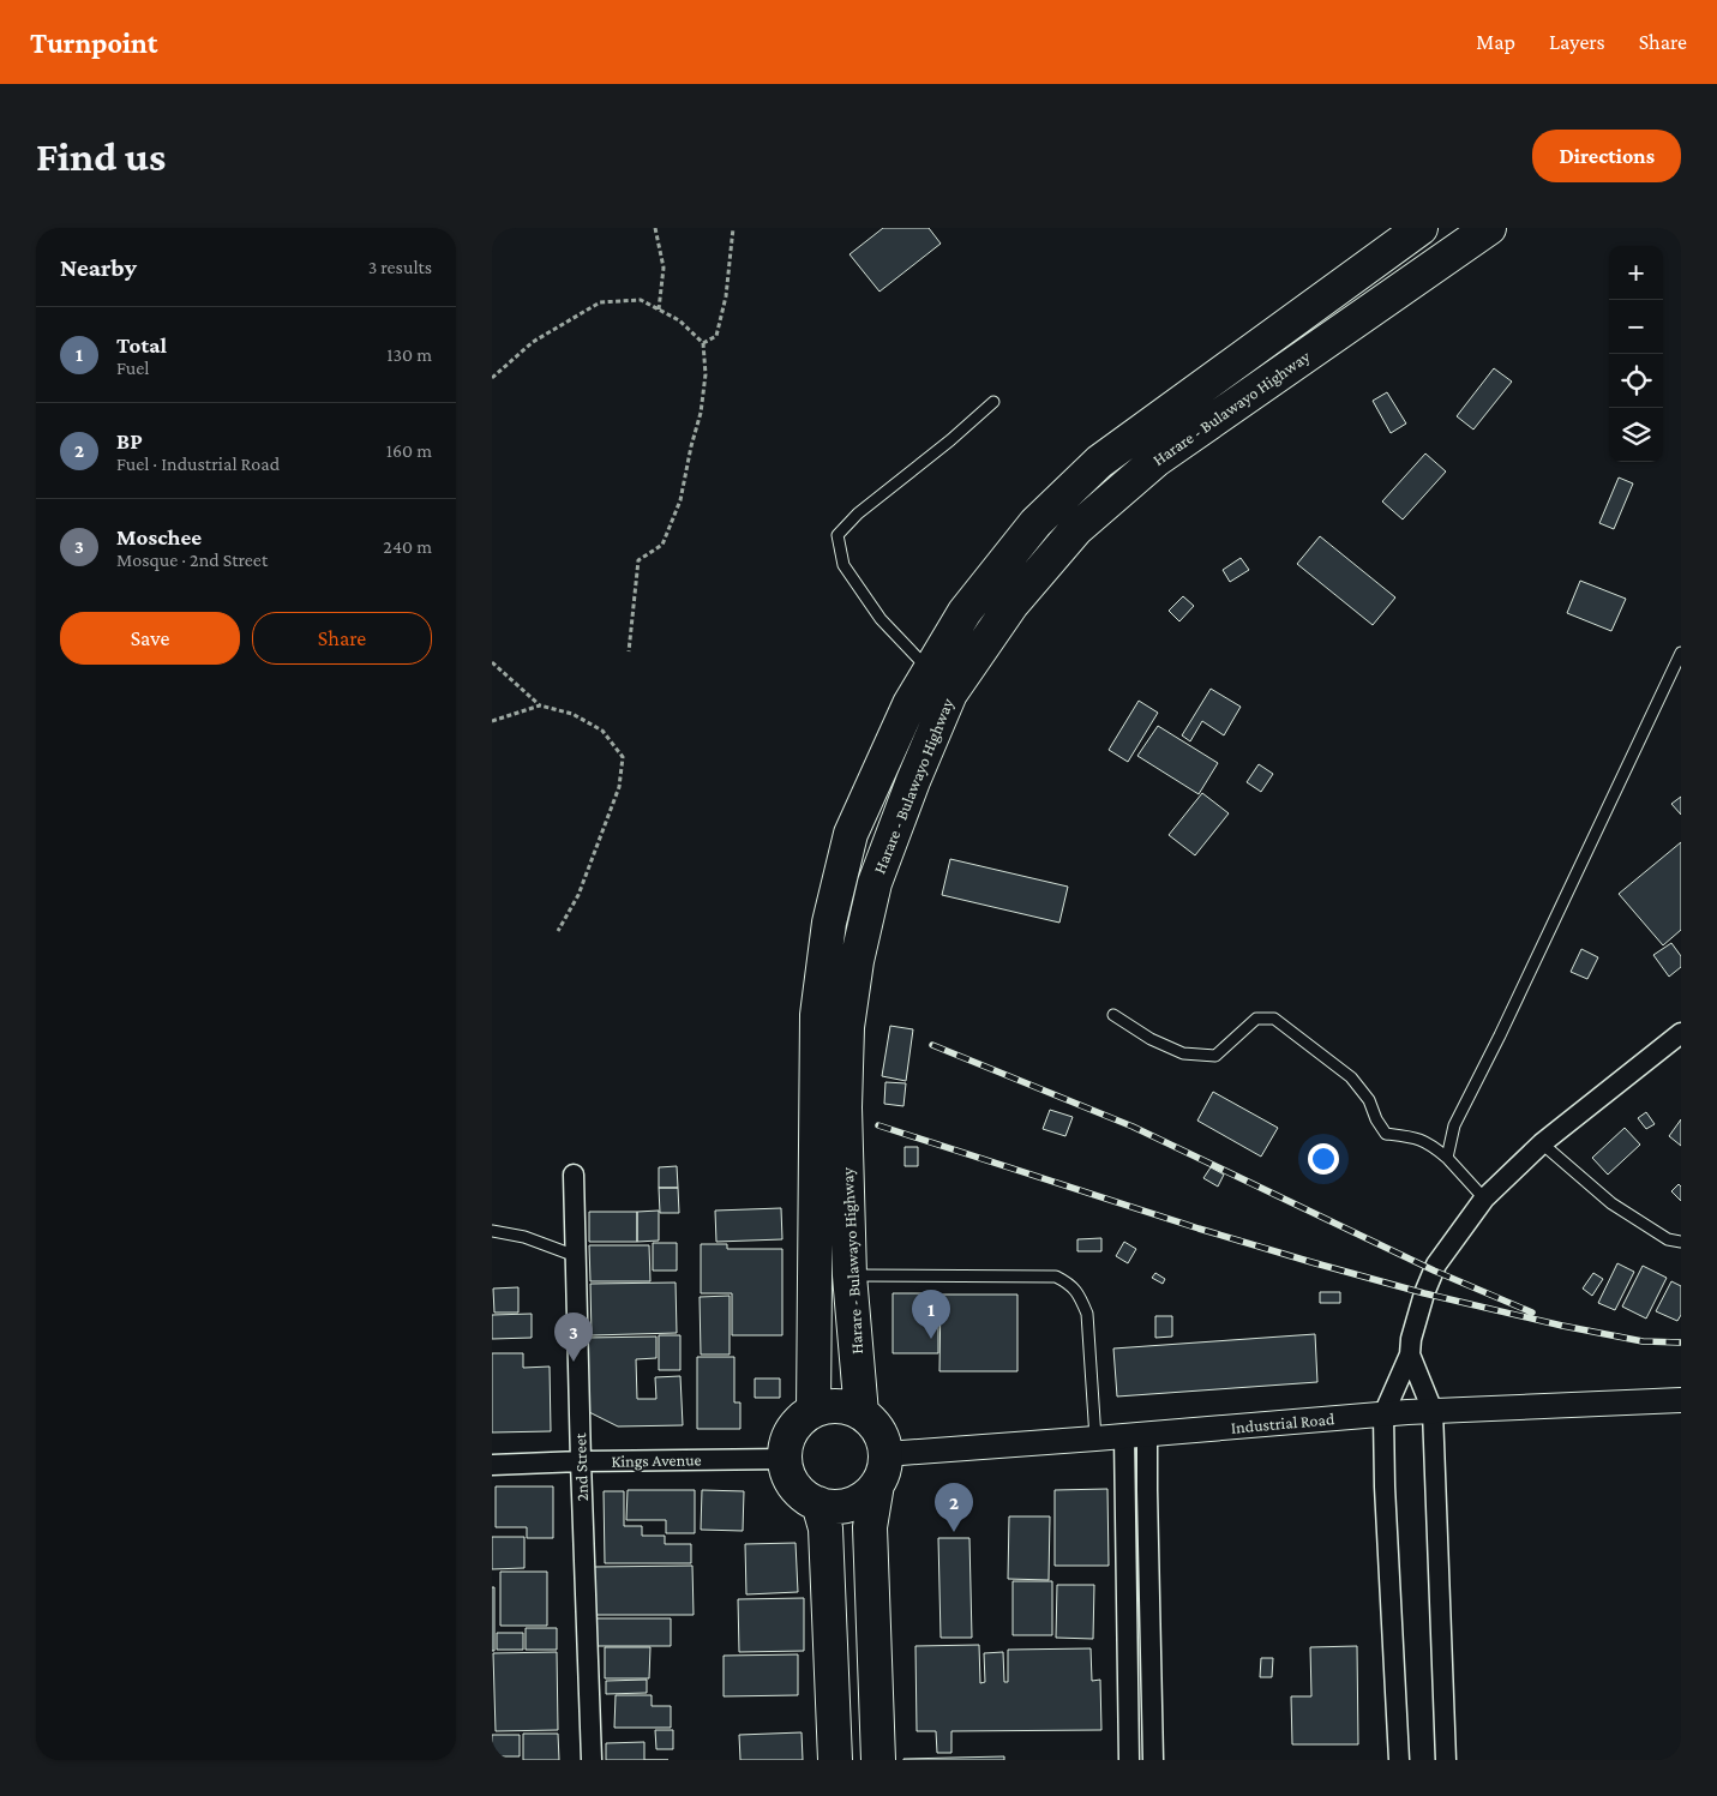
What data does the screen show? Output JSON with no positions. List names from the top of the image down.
{
  "streets": {
    "highway": ["Harare - Bulawayo Highway"],
    "street": ["Industrial Road", "Kings Avenue", "2nd Street"]
  },
  "crossings": [
    ["Harare - Bulawayo Highway", "Industrial Road"],
    ["Harare - Bulawayo Highway", "Kings Avenue"],
    ["Industrial Road", "Kings Avenue"],
    ["Kings Avenue", "2nd Street"]
  ],
  "page": {
    "header": "Turnpoint",
    "nav": ["Map", "Layers", "Share"],
    "buttons": [
      "Directions",
      ["Save", "Share"]
    ],
    "title": "Find us",
    "heading": ["Nearby", "3 results"],
    "map_buttons": ["+", "−"],
    "list": [
      {
        "mark": "1",
        "name": "Total",
        "note": "Fuel",
        "value": "130 m"
      },
      {
        "mark": "2",
        "name": "BP",
        "note": "Fuel · Industrial Road",
        "value": "160 m"
      },
      {
        "mark": "3",
        "name": "Moschee",
        "note": "Mosque · 2nd Street",
        "value": "240 m"
      }
    ],
    "pins": ["1", "3", "2"]
  }
}
